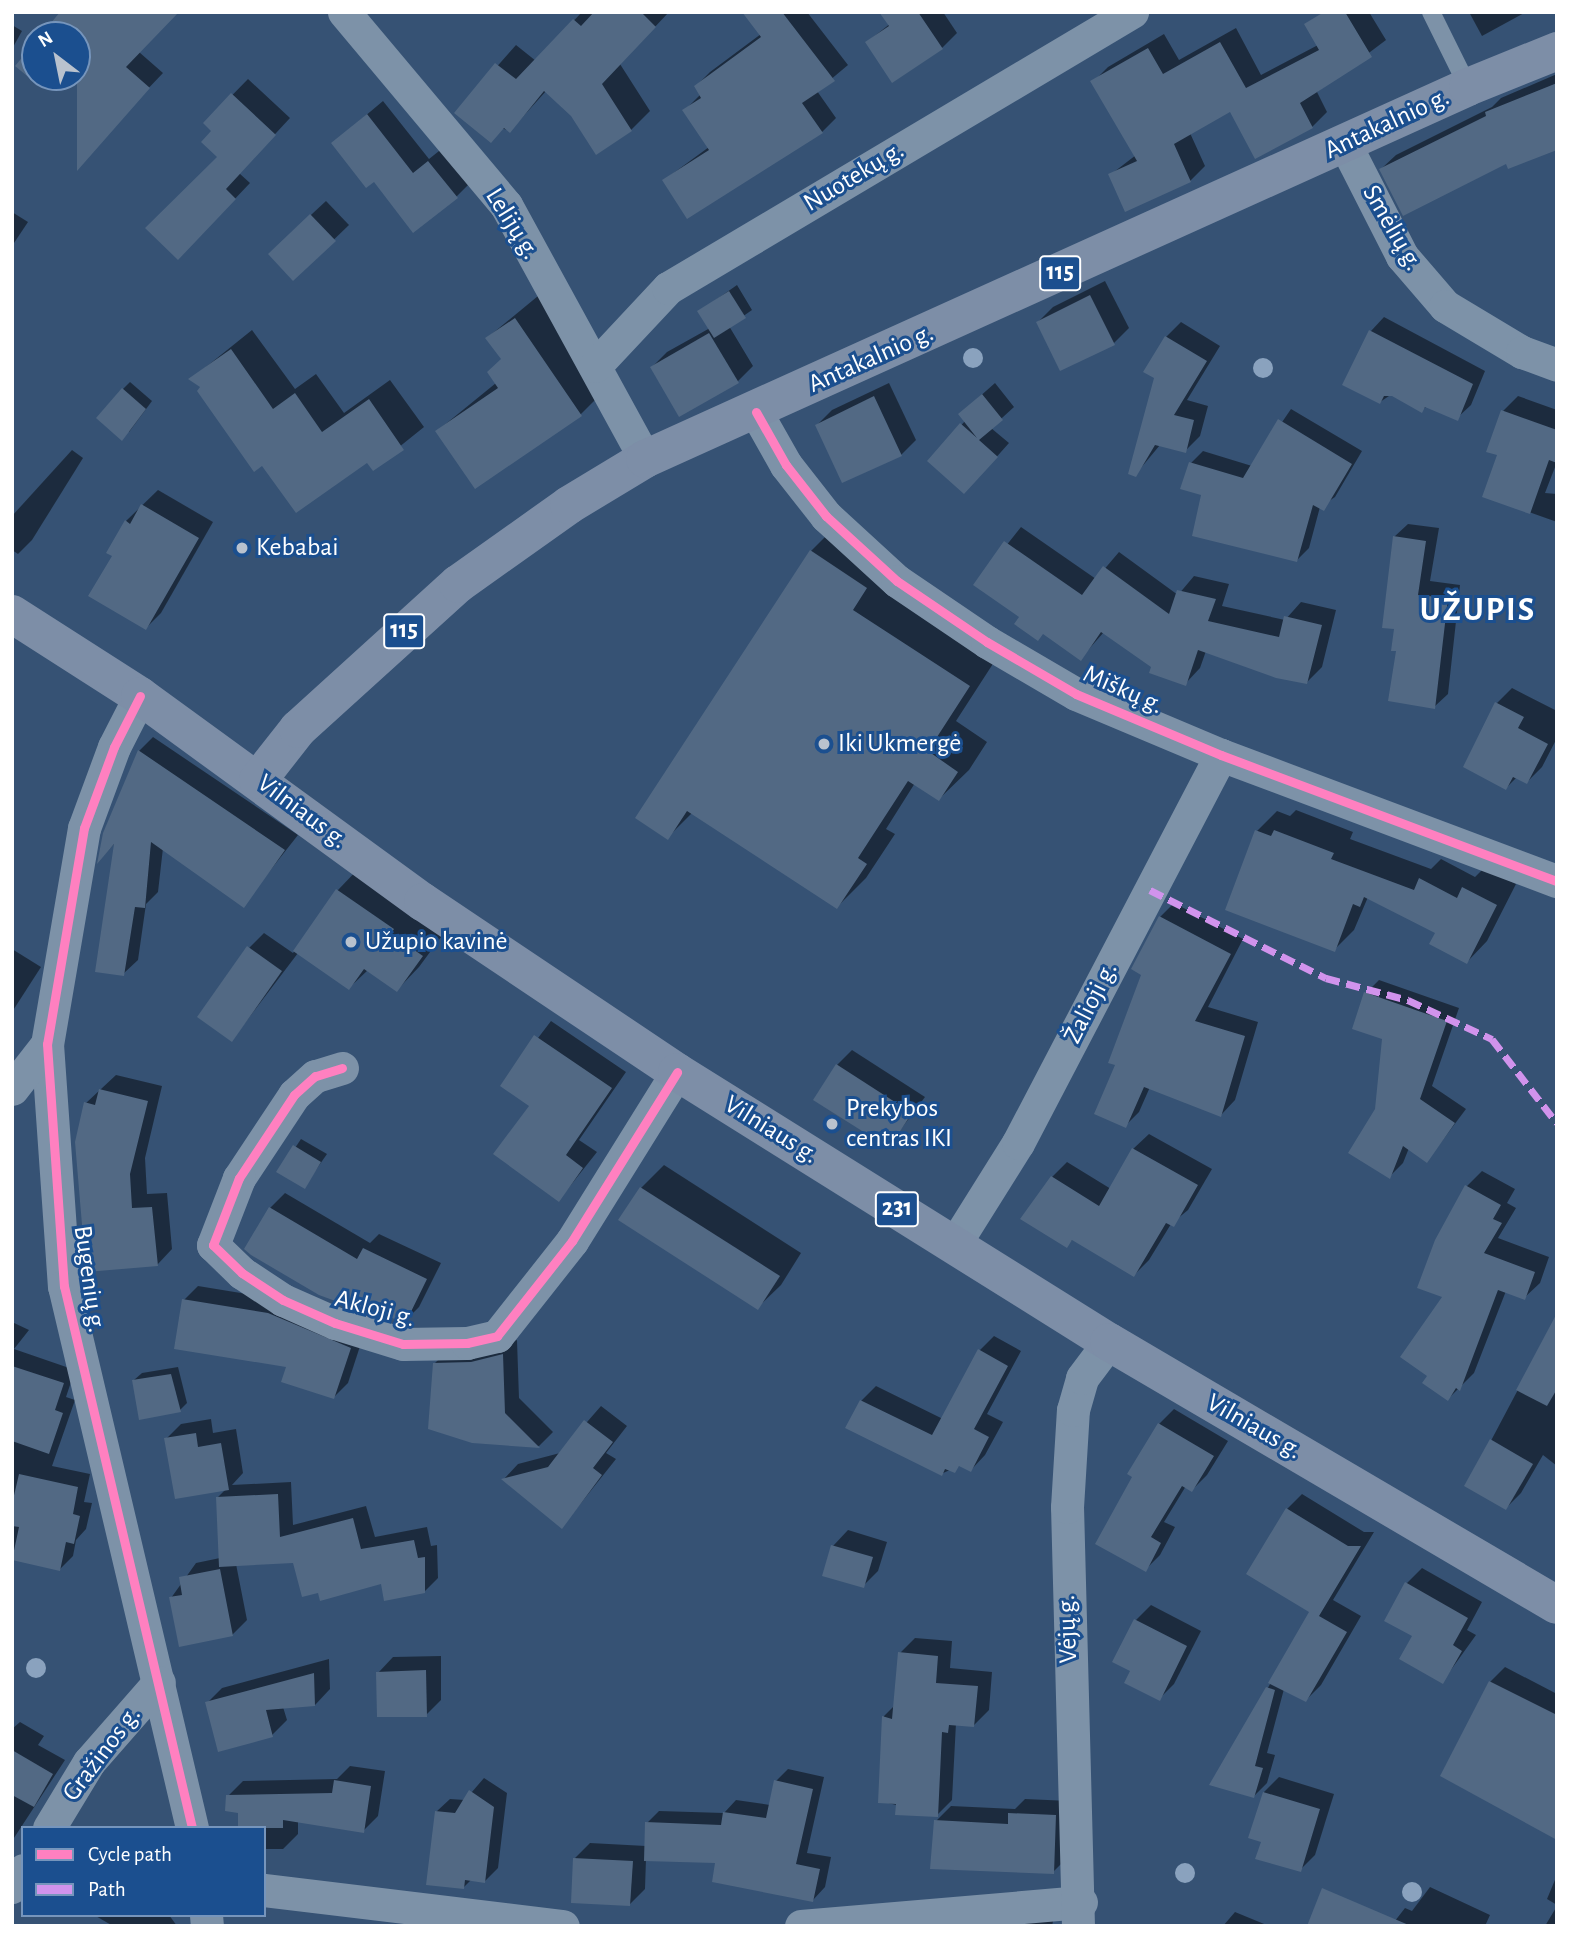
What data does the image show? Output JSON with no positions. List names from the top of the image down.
{
  "streets": {
    "main road": [
      "Antakalnio g.",
      "115",
      "Vilniaus g.",
      "231"
    ],
    "street": [
      "Nuotekų g.",
      "Lelijų g.",
      "Smėlių g.",
      "Miškų g.",
      "Žalioji g.",
      "Bugenių g.",
      "Akloji g.",
      "Vėjų g.",
      "Gražinos g."
    ]
  },
  "crossings": [
    ["Antakalnio g.", "Lelijų g."],
    ["Antakalnio g.", "Smėlių g."],
    ["Antakalnio g.", "Miškų g."],
    ["Antakalnio g.", "Vilniaus g."],
    ["Nuotekų g.", "Lelijų g."],
    ["Miškų g.", "Žalioji g."],
    ["Vilniaus g.", "Žalioji g."],
    ["Vilniaus g.", "Bugenių g."],
    ["Vilniaus g.", "Akloji g."],
    ["Vilniaus g.", "Vėjų g."],
    ["Bugenių g.", "Gražinos g."]
  ],
  "districts": ["UŽUPIS"],
  "places": [
    "Kebabai",
    "Iki Ukmergė",
    "Užupio kavinė",
    "Prekybos centras IKI"
  ],
  "legend": ["Cycle path", "Path"],
  "north": "top left"
}
